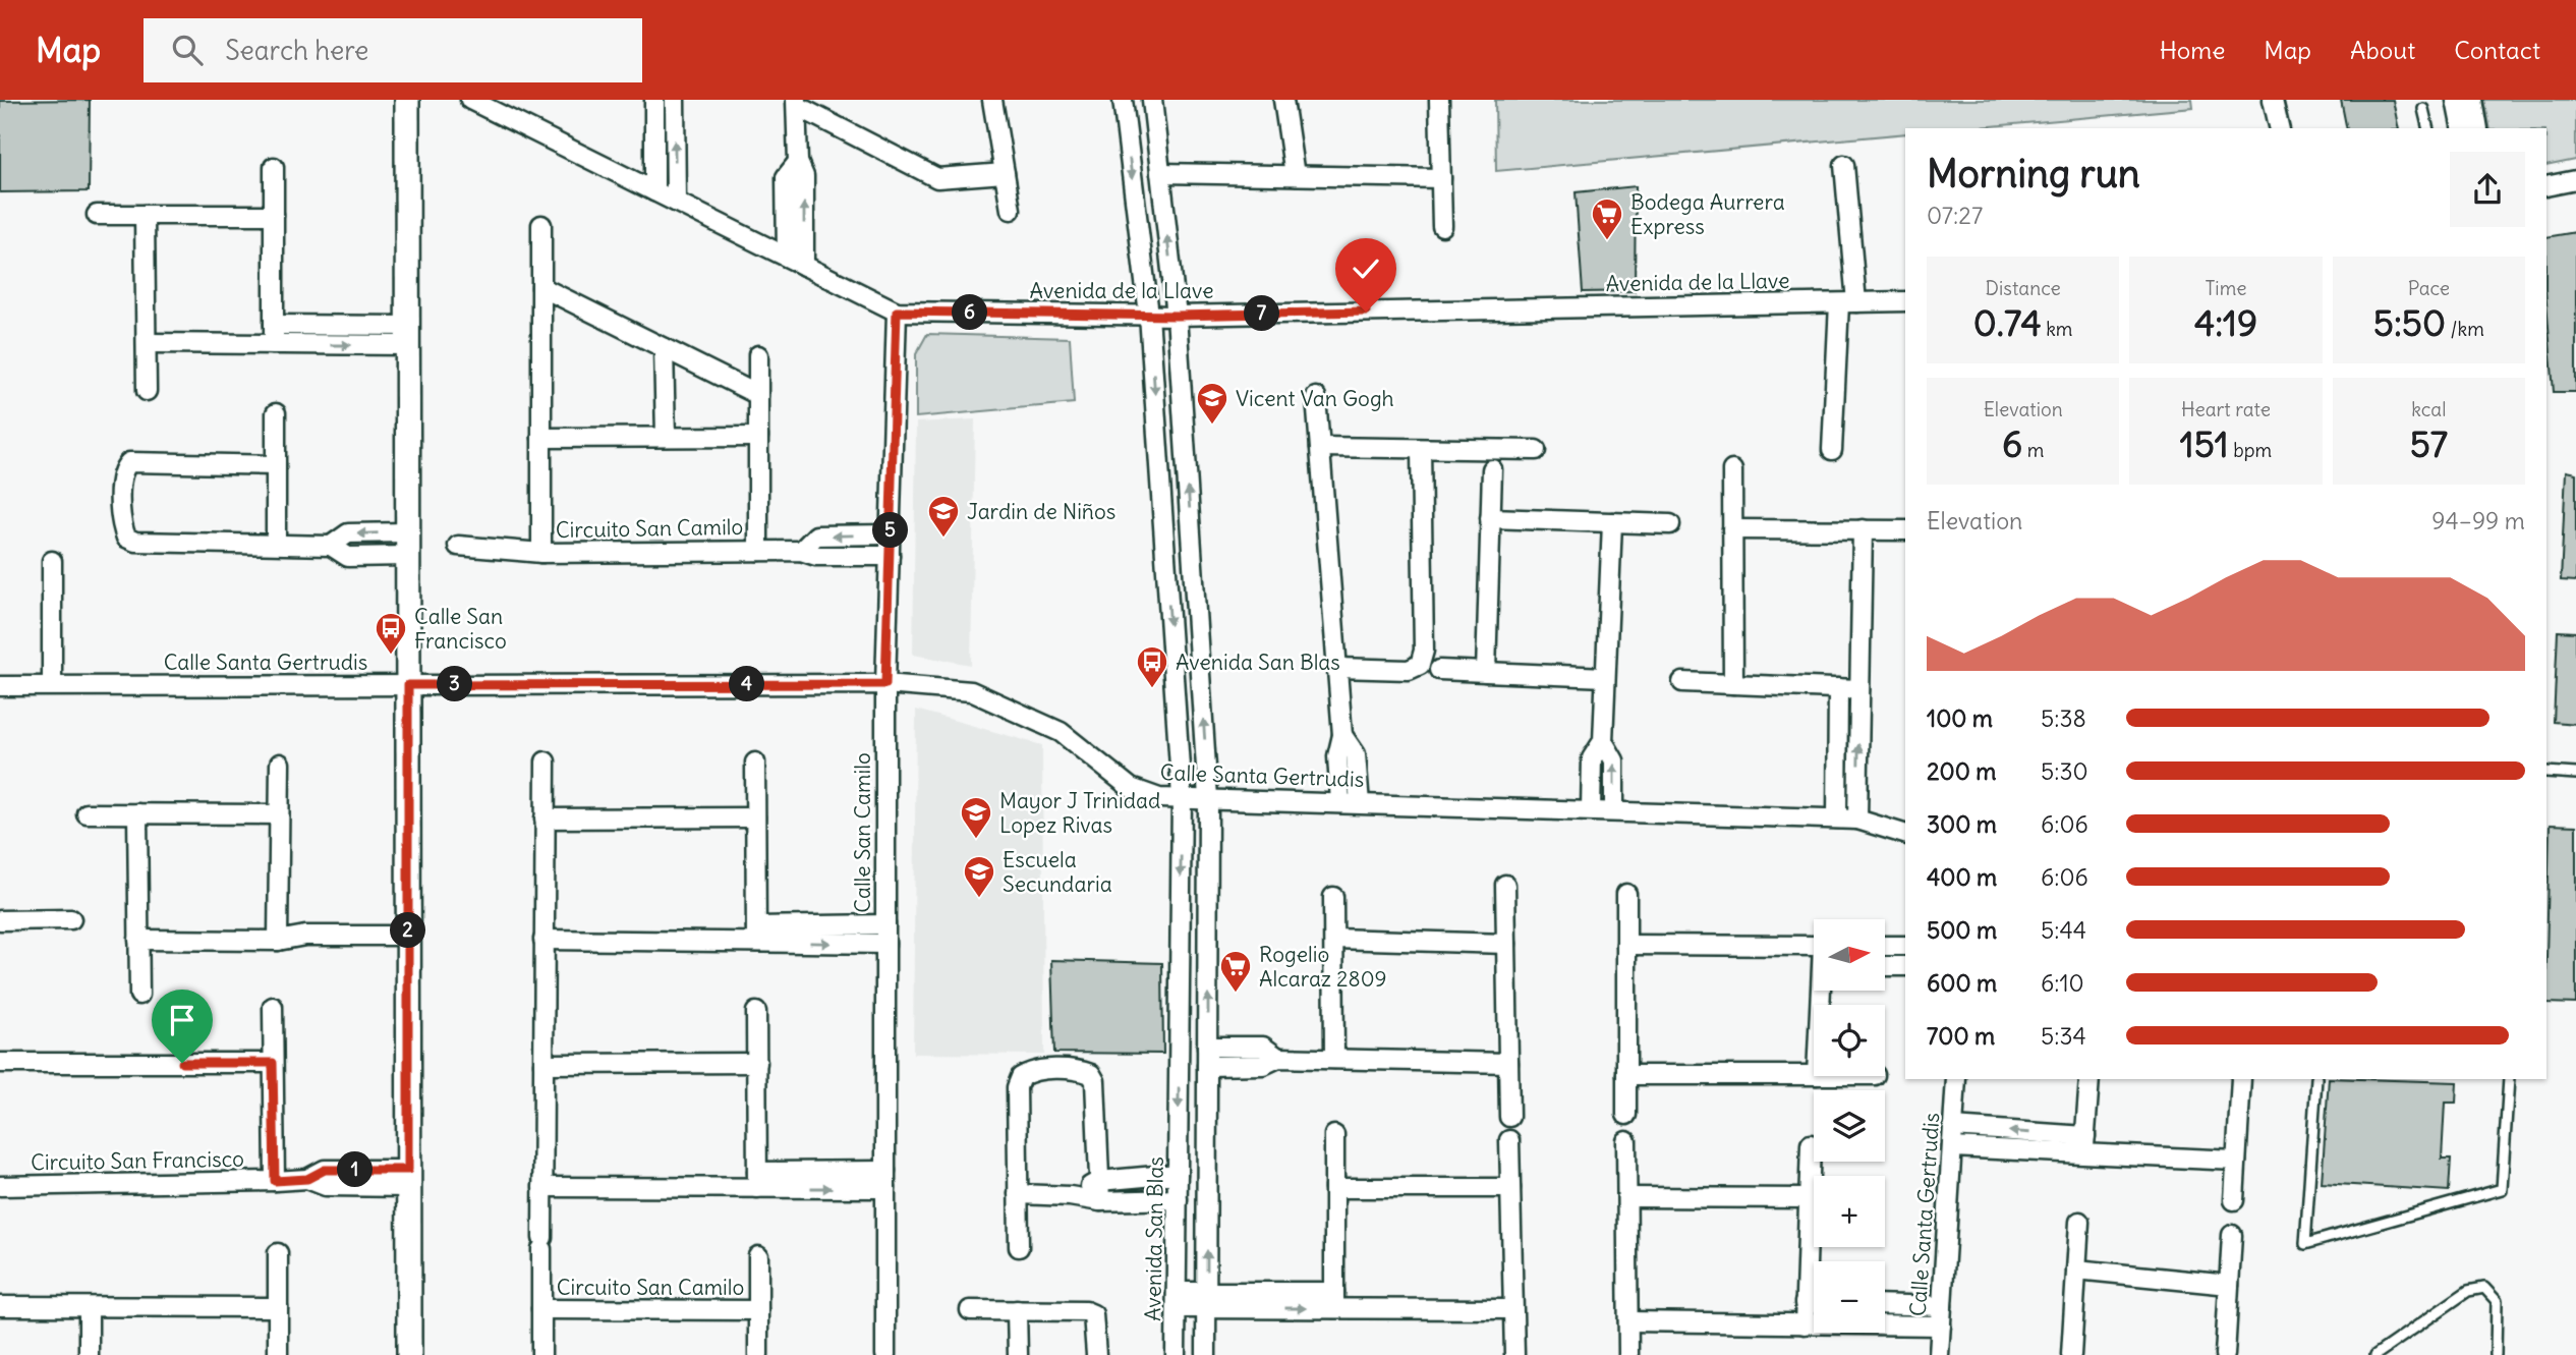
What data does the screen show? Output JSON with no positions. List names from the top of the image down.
{
  "streets": {
    "street": [
      "Avenida de la Llave",
      "Circuito San Camilo",
      "Calle Santa Gertrudis",
      "Calle San Camilo",
      "Circuito San Francisco",
      "Avenida San Blas"
    ]
  },
  "crossings": [
    ["Avenida de la Llave", "Calle San Camilo"],
    ["Avenida de la Llave", "Avenida San Blas"],
    ["Circuito San Camilo", "Calle San Camilo"],
    ["Calle Santa Gertrudis", "Calle San Camilo"],
    ["Calle Santa Gertrudis", "Avenida San Blas"]
  ],
  "places": {
    "supermarket": ["Bodega Aurrera Express", "Rogelio Alcaraz 2809"],
    "school or university": [
      "Vicent Van Gogh",
      "Jardin de Niños",
      "Mayor J Trinidad Lopez Rivas",
      "Escuela Secundaria"
    ],
    "bus stop": ["Calle San Francisco", "Avenida San Blas"]
  },
  "north": "right",
  "page": {
    "header": "Map",
    "search": "Search here",
    "nav": [
      "Home",
      "Map",
      "About",
      "Contact"
    ],
    "heading": ["Morning run", "07:27"],
    "stats": [
      ["Distance", "0.74 km"],
      ["Time", "4:19"],
      ["Pace", "5:50 /km"],
      ["Elevation", "6 m"],
      ["Heart rate", "151 bpm"],
      ["kcal", "57"]
    ],
    "pins": [
      "6",
      "7",
      "5",
      "3",
      "4",
      "2",
      "1"
    ],
    "chart": ["Elevation", "94–99 m"],
    "list": [
      {
        "name": "100 m",
        "note": "5:38"
      },
      {
        "name": "200 m",
        "note": "5:30"
      },
      {
        "name": "300 m",
        "note": "6:06"
      },
      {
        "name": "400 m",
        "note": "6:06"
      },
      {
        "name": "500 m",
        "note": "5:44"
      },
      {
        "name": "600 m",
        "note": "6:10"
      },
      {
        "name": "700 m",
        "note": "5:34"
      }
    ],
    "map_buttons": ["+", "−"]
  }
}
